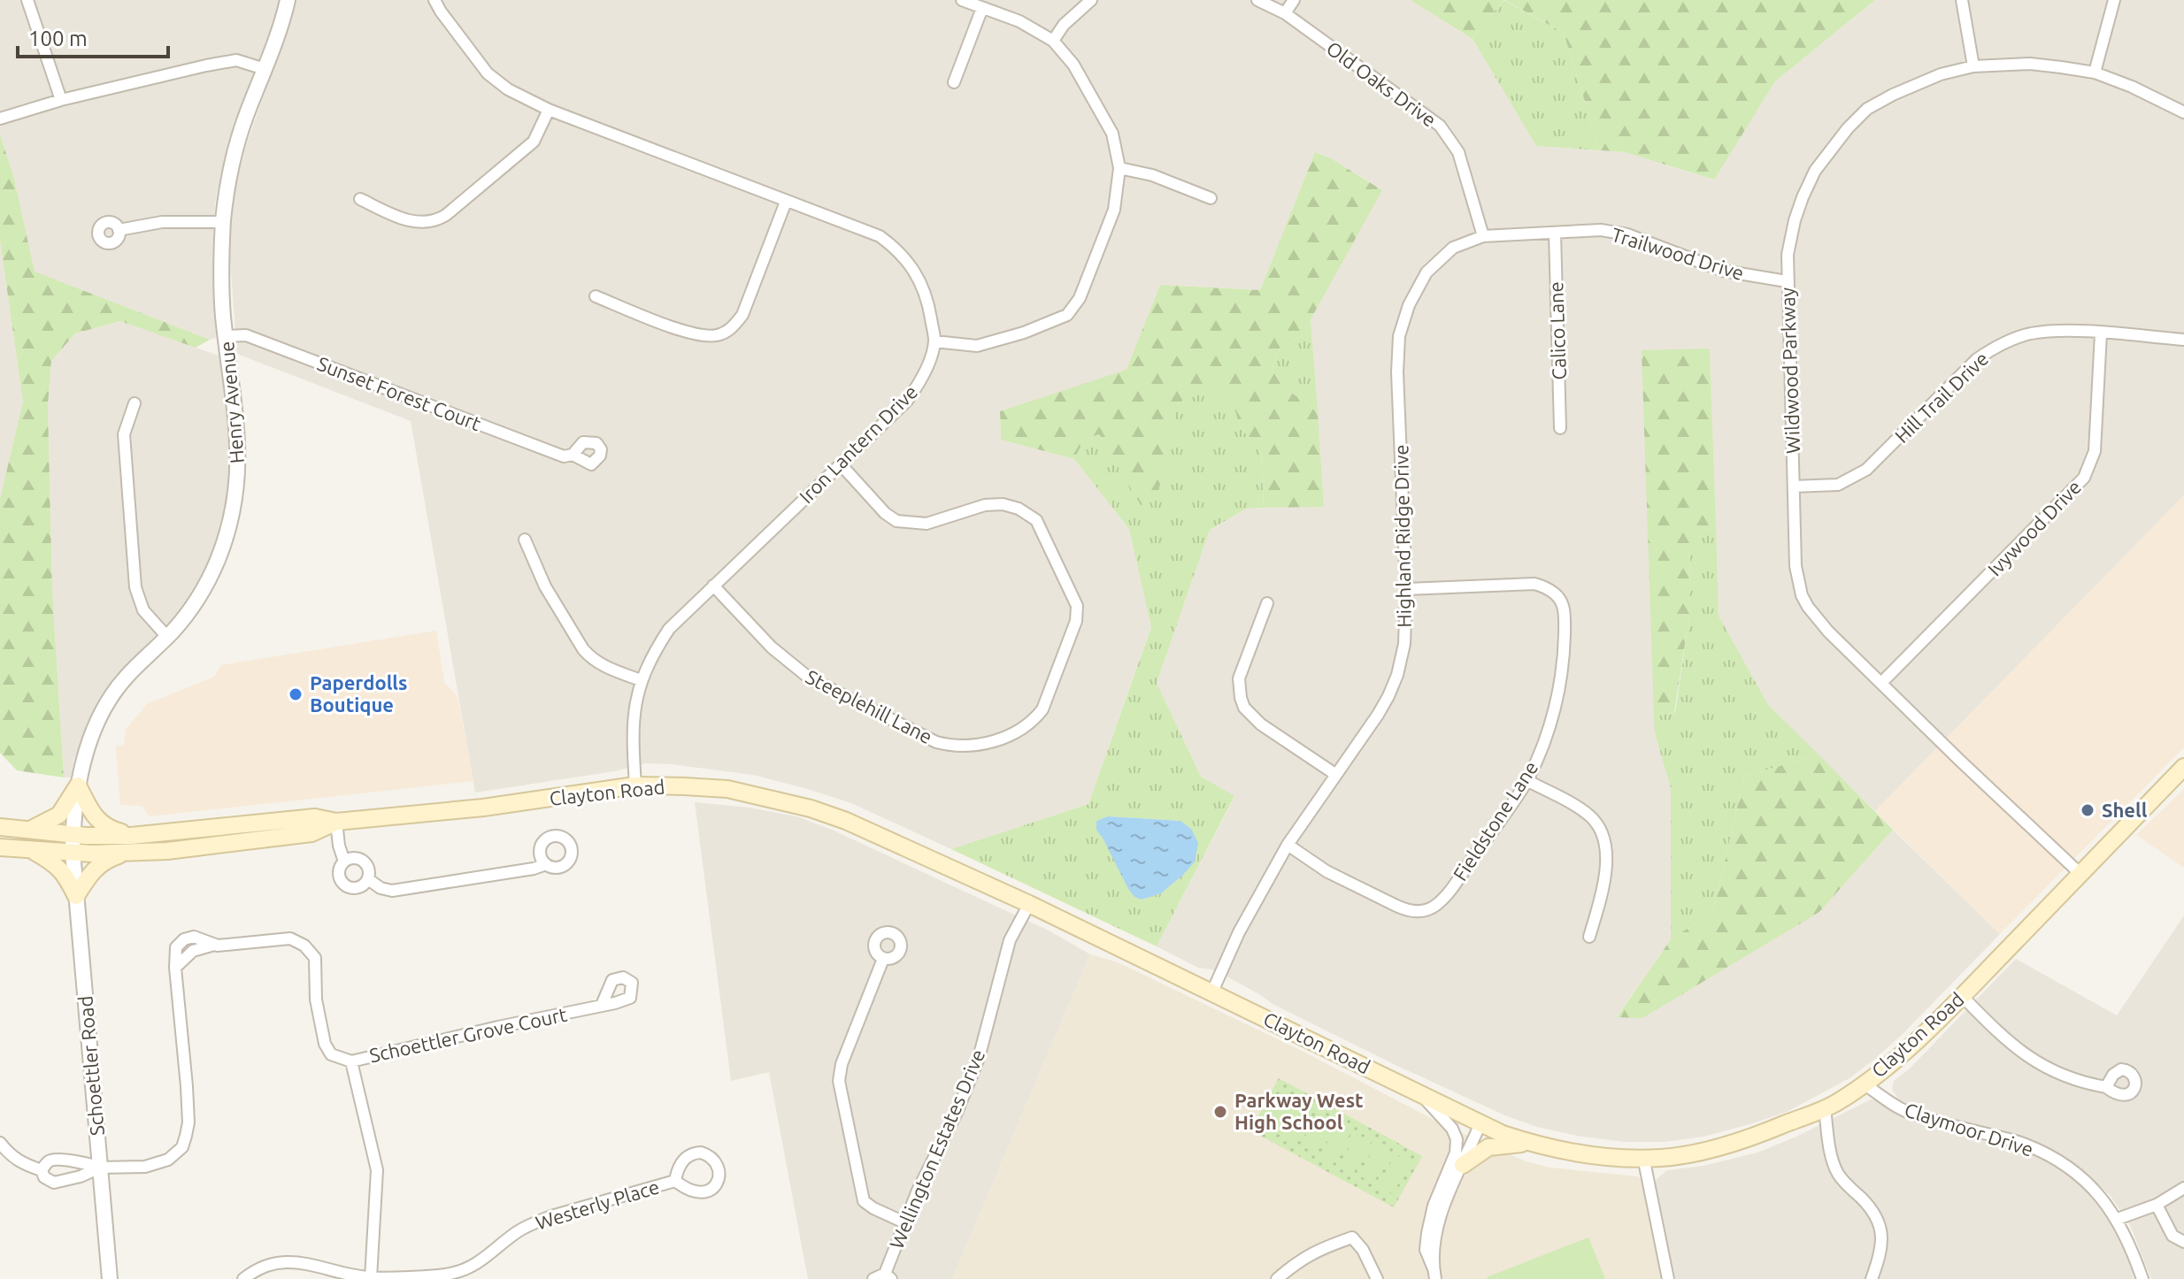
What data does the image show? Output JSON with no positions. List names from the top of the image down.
{
  "streets": {
    "main road": ["Clayton Road"],
    "street": [
      "Old Oaks Drive",
      "Trailwood Drive",
      "Calico Lane",
      "Wildwood Parkway",
      "Sunset Forest Court",
      "Hill Trail Drive",
      "Henry Avenue",
      "Iron Lantern Drive",
      "Ivywood Drive",
      "Highland Ridge Drive",
      "Steeplehill Lane",
      "Fieldstone Lane",
      "Schoettler Grove Court",
      "Schoettler Road",
      "Claymoor Drive",
      "Wellington Estates Drive",
      "Westerly Place"
    ]
  },
  "crossings": [
    ["Old Oaks Drive", "Trailwood Drive"],
    ["Old Oaks Drive", "Highland Ridge Drive"],
    ["Trailwood Drive", "Calico Lane"],
    ["Trailwood Drive", "Wildwood Parkway"],
    ["Trailwood Drive", "Highland Ridge Drive"],
    ["Wildwood Parkway", "Hill Trail Drive"],
    ["Wildwood Parkway", "Ivywood Drive"],
    ["Wildwood Parkway", "Clayton Road"],
    ["Sunset Forest Court", "Henry Avenue"],
    ["Hill Trail Drive", "Ivywood Drive"],
    ["Henry Avenue", "Clayton Road"],
    ["Henry Avenue", "Schoettler Road"],
    ["Iron Lantern Drive", "Steeplehill Lane"],
    ["Iron Lantern Drive", "Clayton Road"],
    ["Highland Ridge Drive", "Clayton Road"],
    ["Highland Ridge Drive", "Fieldstone Lane"],
    ["Clayton Road", "Schoettler Road"],
    ["Clayton Road", "Claymoor Drive"],
    ["Clayton Road", "Wellington Estates Drive"],
    ["Schoettler Grove Court", "Schoettler Road"]
  ],
  "places": ["Paperdolls Boutique", "Shell", "Parkway West High School"],
  "scale_bar": "100 m"
}
